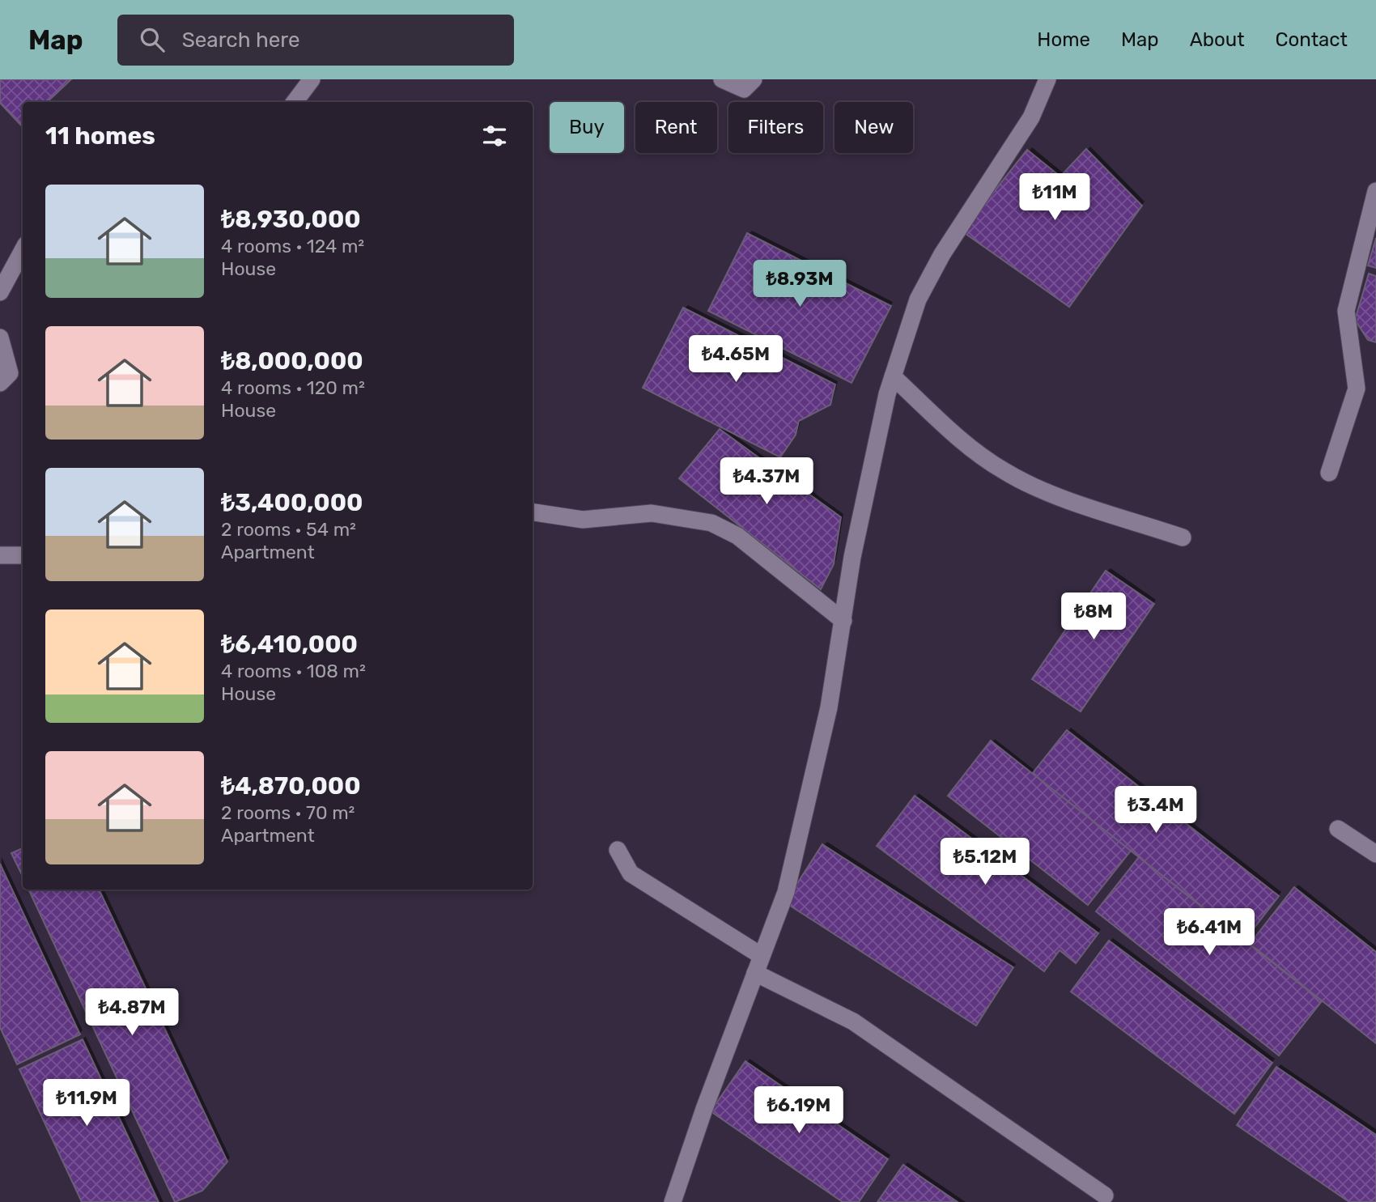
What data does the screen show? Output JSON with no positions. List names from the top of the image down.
{
  "page": {
    "header": "Map",
    "search": "Search here",
    "nav": [
      "Home",
      "Map",
      "About",
      "Contact"
    ],
    "chip": [
      "Buy",
      "Rent",
      "Filters",
      "New"
    ],
    "heading": "11 homes",
    "list": [
      {
        "name": "₺8,930,000",
        "note": "4 rooms · 124 m² · House"
      },
      {
        "name": "₺8,000,000",
        "note": "4 rooms · 120 m² · House"
      },
      {
        "name": "₺3,400,000",
        "note": "2 rooms · 54 m² · Apartment"
      },
      {
        "name": "₺6,410,000",
        "note": "4 rooms · 108 m² · House"
      },
      {
        "name": "₺4,870,000",
        "note": "2 rooms · 70 m² · Apartment"
      }
    ],
    "price": [
      "₺11M",
      "₺8.93M",
      "₺4.65M",
      "₺4.37M",
      "₺8M",
      "₺3.4M",
      "₺5.12M",
      "₺6.41M",
      "₺4.87M",
      "₺11.9M",
      "₺6.19M"
    ]
  }
}
